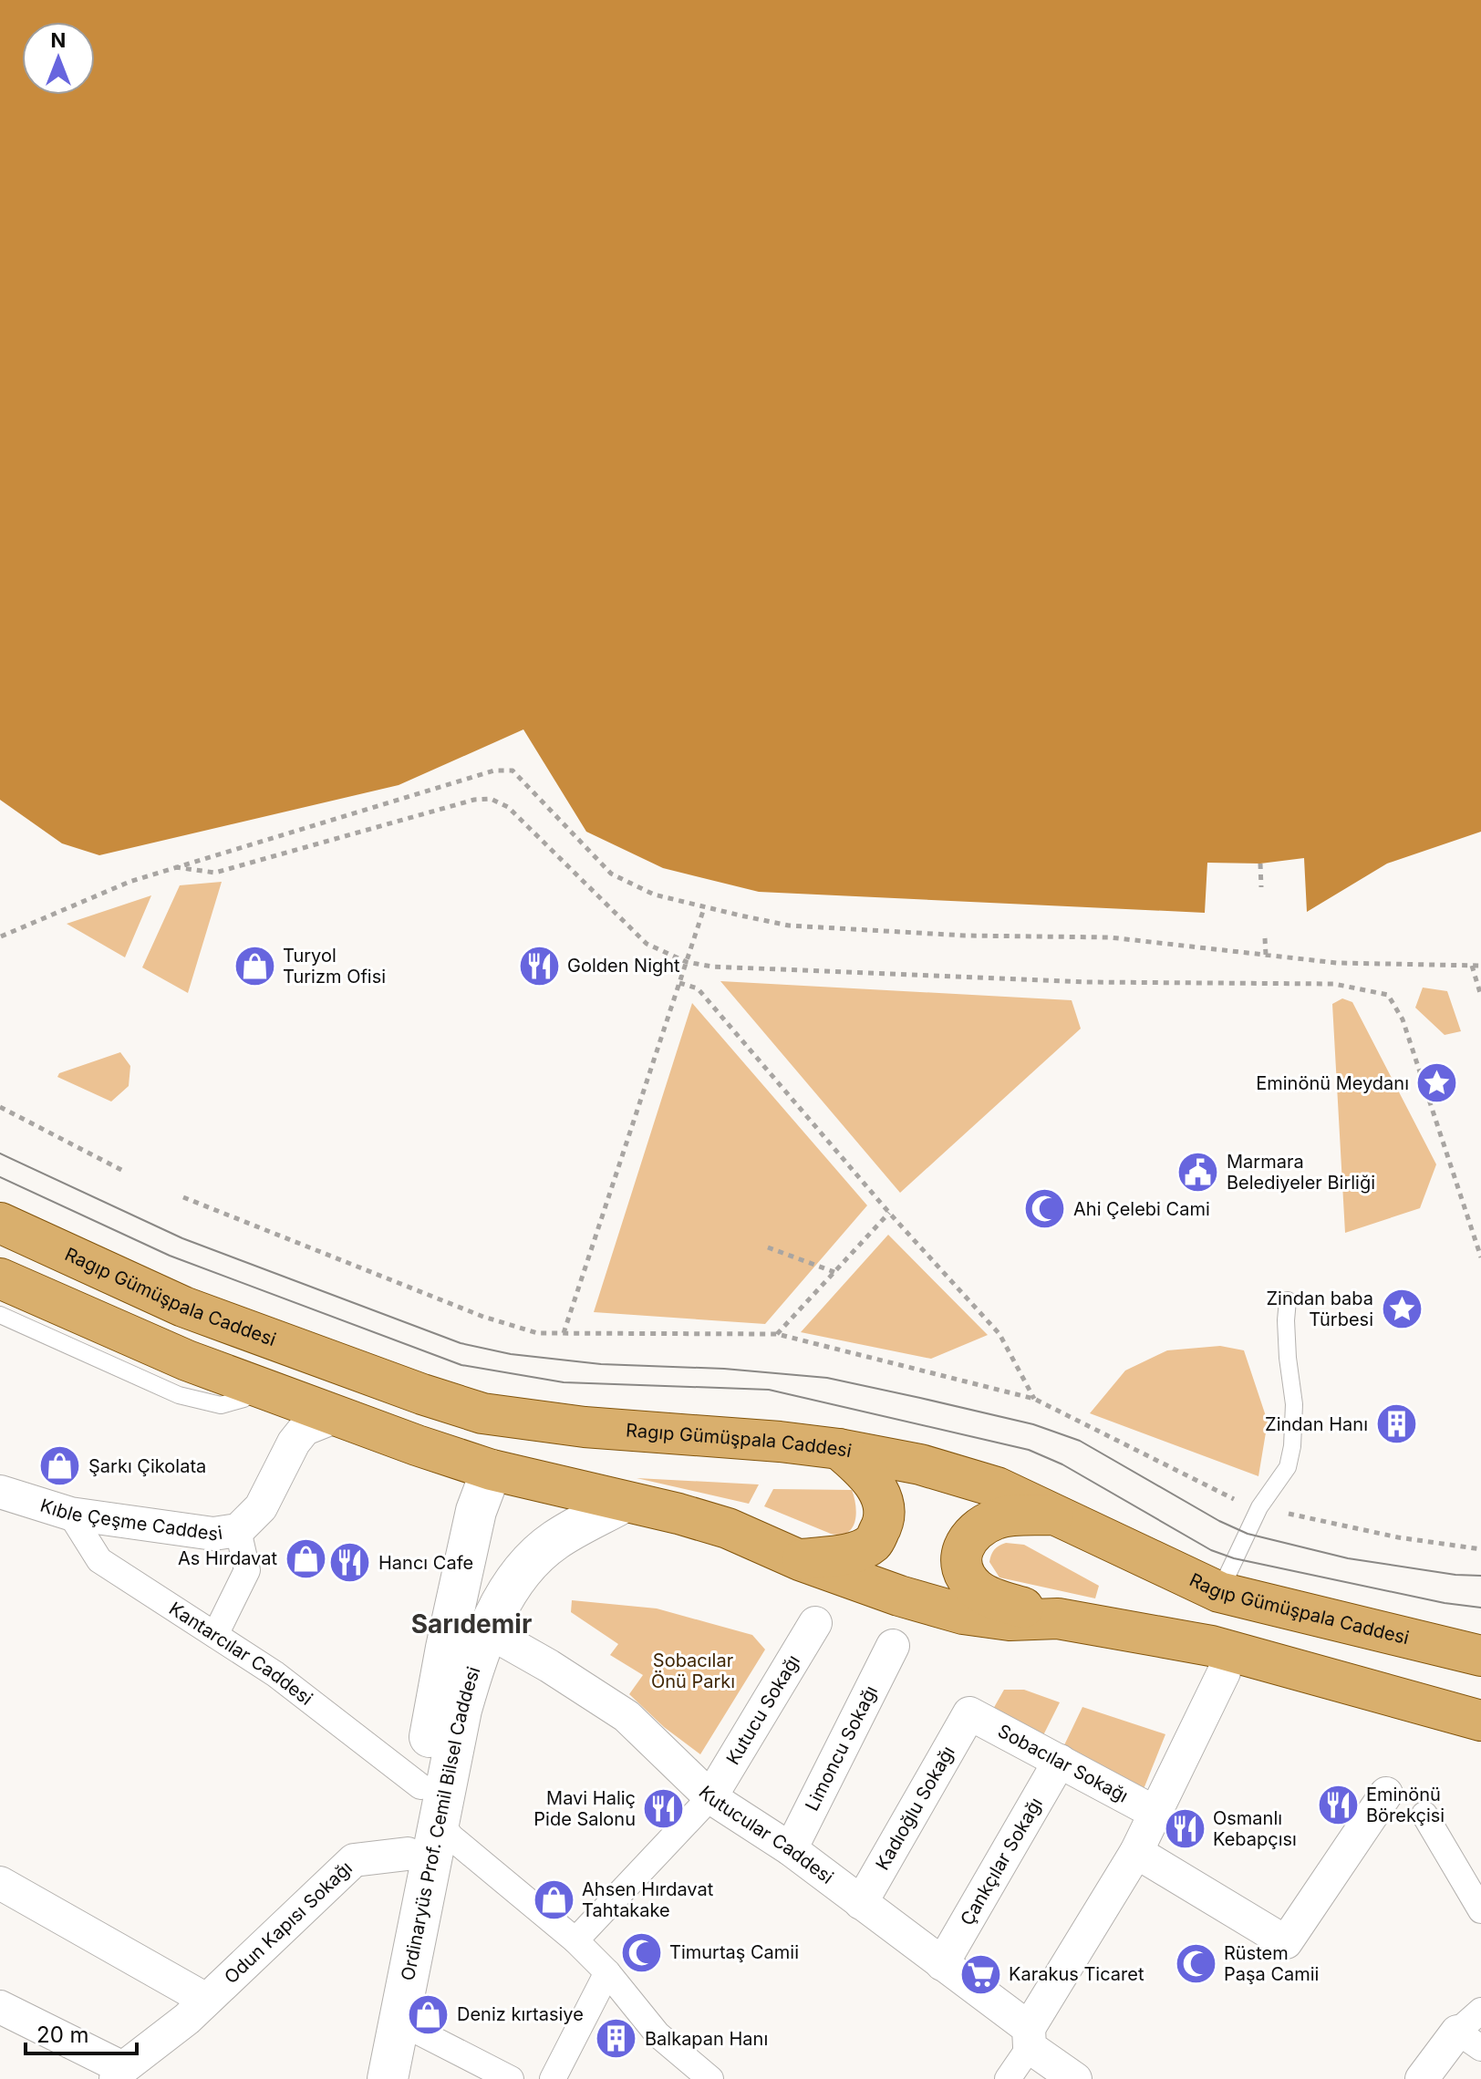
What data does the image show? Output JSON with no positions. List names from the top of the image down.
{
  "streets": {
    "main road": ["Ragıp Gümüşpala Caddesi"],
    "street": [
      "Kıble Çeşme Caddesi",
      "Kantarcılar Caddesi",
      "Kutucu Sokağı",
      "Limoncu Sokağı",
      "Sobacılar Sokağı",
      "Kadıoğlu Sokağı",
      "Ordinaryüs Prof. Cemil Bilsel Caddesi",
      "Kutucular Caddesi",
      "Çankçılar Sokağı",
      "Odun Kapısı Sokağı"
    ]
  },
  "crossings": [
    ["Kıble Çeşme Caddesi", "Kantarcılar Caddesi"],
    ["Kantarcılar Caddesi", "Ordinaryüs Prof. Cemil Bilsel Caddesi"],
    ["Kutucu Sokağı", "Kutucular Caddesi"],
    ["Limoncu Sokağı", "Kutucular Caddesi"],
    ["Sobacılar Sokağı", "Kadıoğlu Sokağı"],
    ["Sobacılar Sokağı", "Çankçılar Sokağı"],
    ["Kadıoğlu Sokağı", "Kutucular Caddesi"],
    ["Ordinaryüs Prof. Cemil Bilsel Caddesi", "Kutucular Caddesi"],
    ["Ordinaryüs Prof. Cemil Bilsel Caddesi", "Odun Kapısı Sokağı"],
    ["Kutucular Caddesi", "Çankçılar Sokağı"]
  ],
  "districts": ["Sarıdemir"],
  "parks": ["Sobacılar Önü Parkı"],
  "places": {
    "shop": [
      "Turyol Turizm Ofisi",
      "Şarkı Çikolata",
      "As Hırdavat",
      "Ahsen Hırdavat Tahtakake",
      "Deniz kırtasiye"
    ],
    "restaurant": [
      "Golden Night",
      "Hancı Cafe",
      "Eminönü Börekçisi",
      "Mavi Haliç Pide Salonu",
      "Osmanlı Kebapçısı"
    ],
    "place": ["Eminönü Meydanı", "Zindan baba Türbesi"],
    "public building": ["Marmara Belediyeler Birliği"],
    "mosque": ["Ahi Çelebi Cami", "Timurtaş Camii", "Rüstem Paşa Camii"],
    "building": ["Zindan Hanı", "Balkapan Hanı"],
    "supermarket": ["Karakus Ticaret"]
  },
  "scale_bar": "20 m",
  "north": "top"
}
